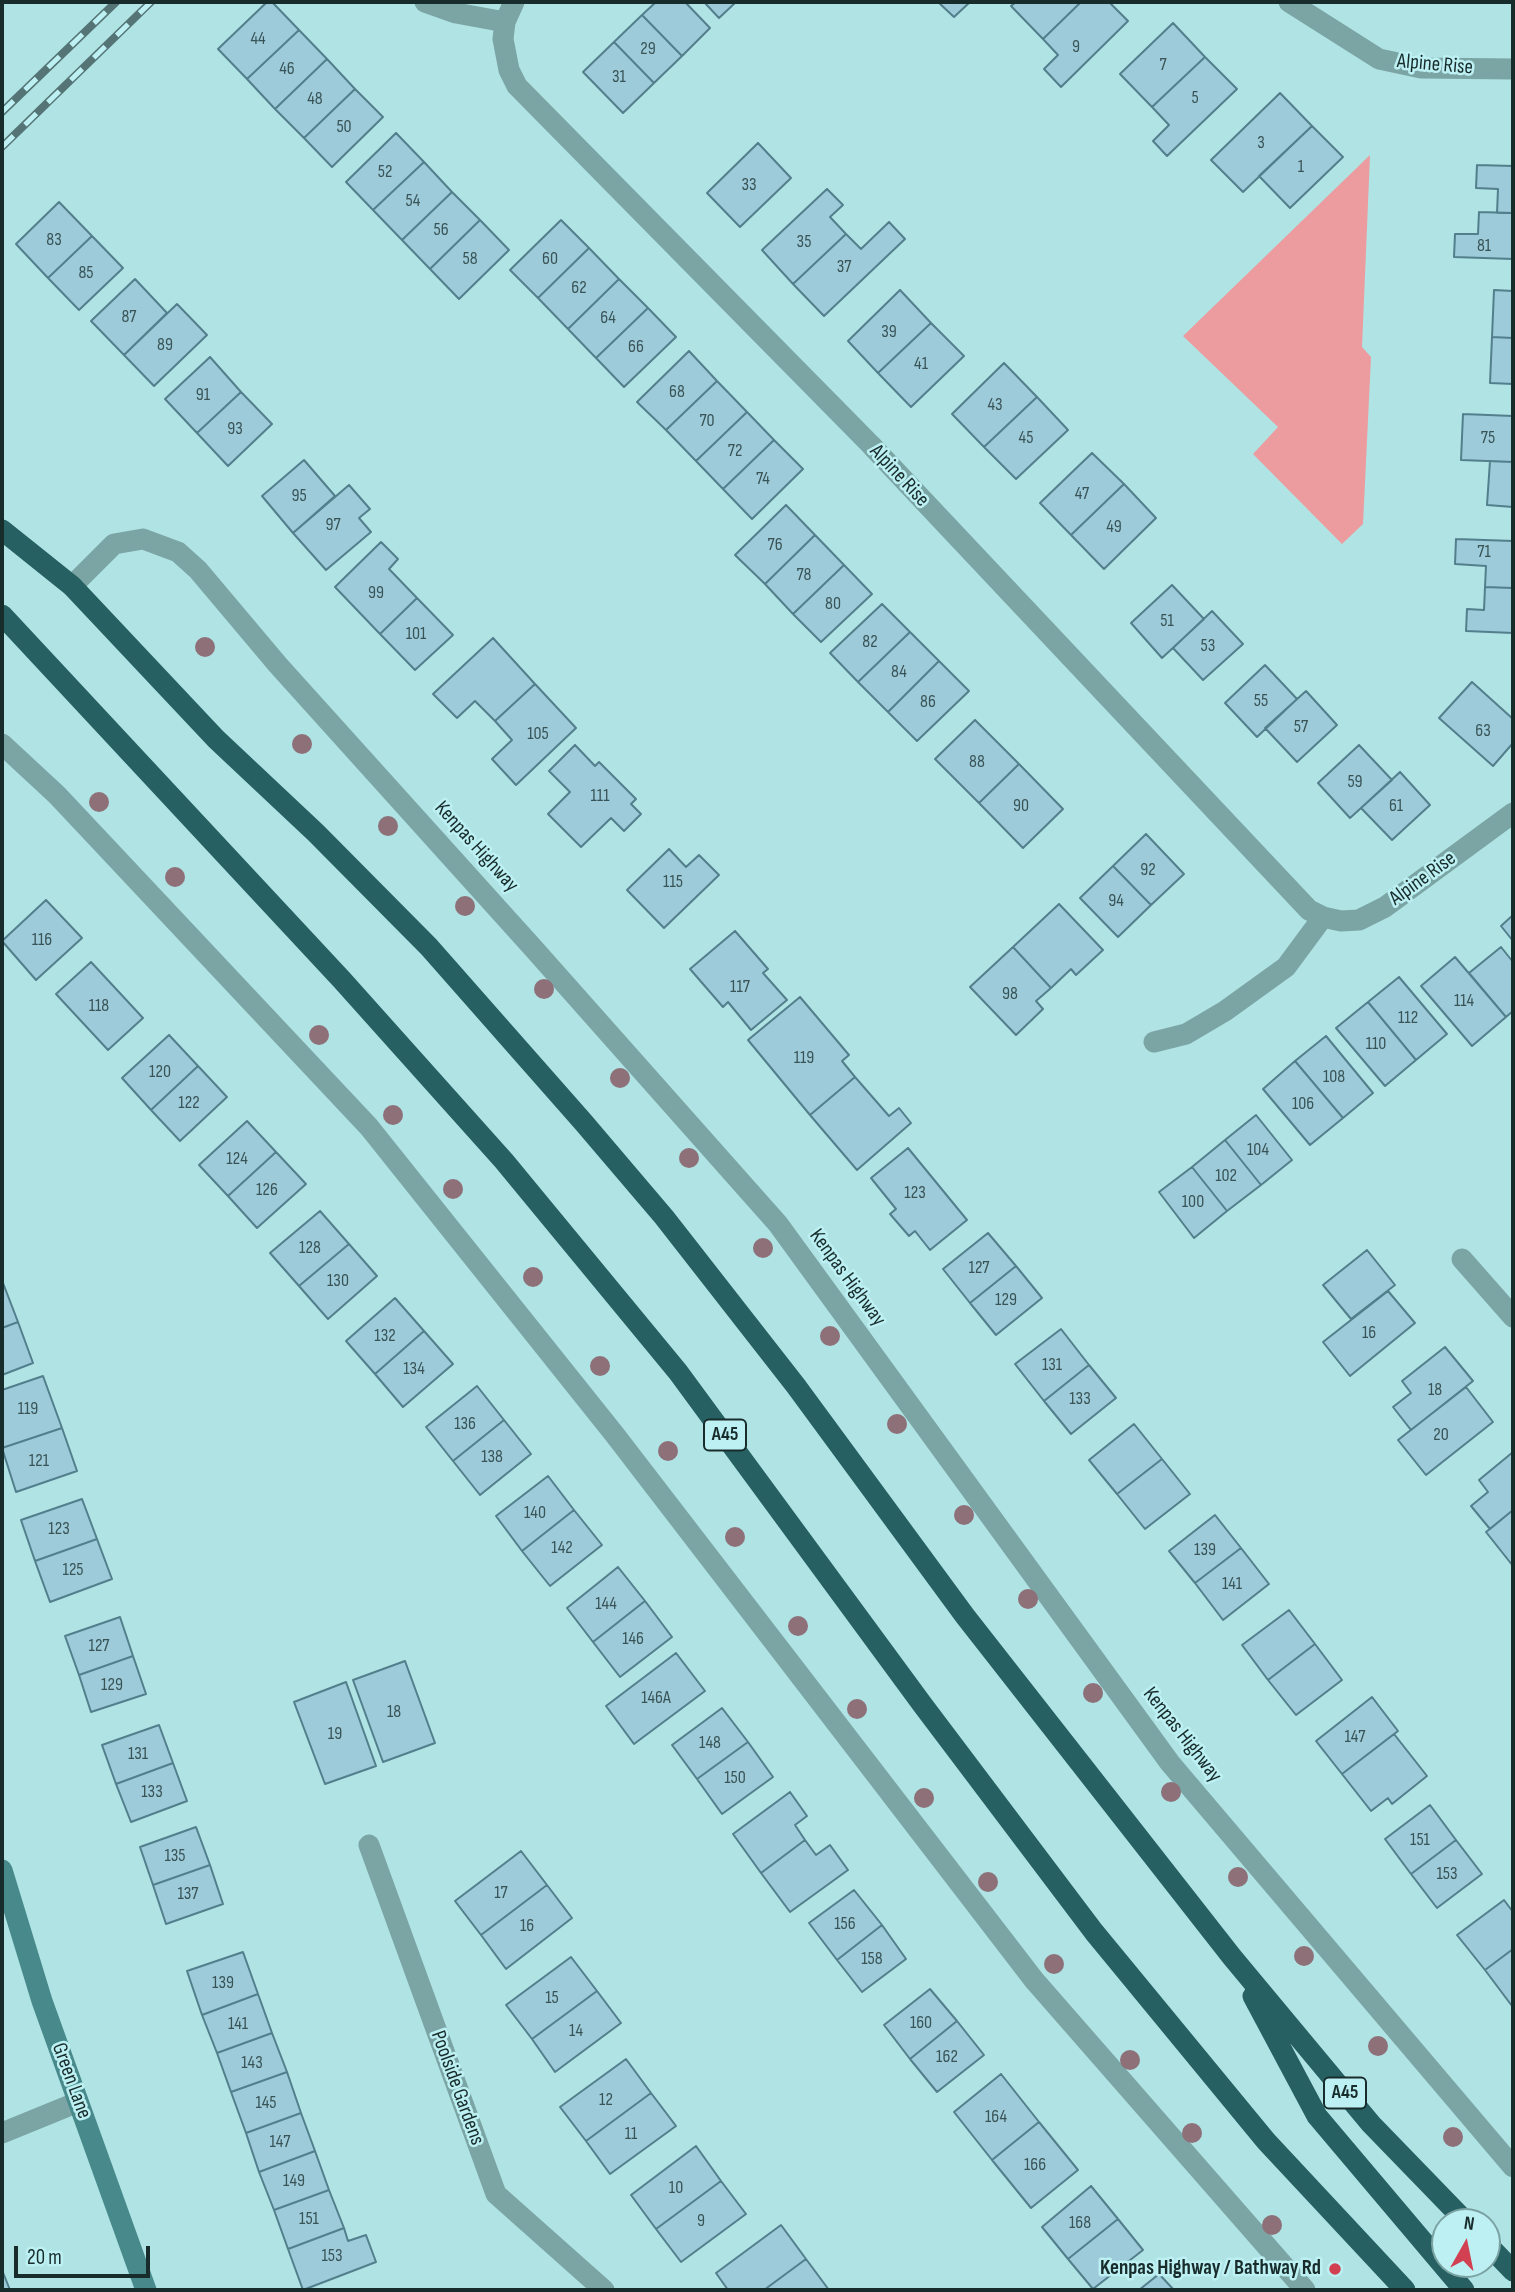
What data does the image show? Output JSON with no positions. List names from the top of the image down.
{
  "streets": {
    "highway": ["A45"],
    "street": [
      "Alpine Rise",
      "Kenpas Highway",
      "Green Lane",
      "Poolside Gardens"
    ]
  },
  "crossings": [
    ["Kenpas Highway", "A45"]
  ],
  "places": ["Kenpas Highway / Bathway Rd"],
  "house_numbers": [
    "44",
    "9",
    "29",
    "7",
    "46",
    "31",
    "5",
    "48",
    "50",
    "3",
    "1",
    "52",
    "33",
    "54",
    "56",
    "83",
    "35",
    "81",
    "58",
    "60",
    "37",
    "85",
    "62",
    "87",
    "64",
    "39",
    "89",
    "66",
    "41",
    "68",
    "91",
    "43",
    "70",
    "93",
    "45",
    "75",
    "72",
    "74",
    "47",
    "95",
    "97",
    "49",
    "76",
    "71",
    "78",
    "99",
    "80",
    "51",
    "101",
    "82",
    "53",
    "84",
    "55",
    "86",
    "57",
    "63",
    "105",
    "88",
    "59",
    "111",
    "90",
    "61",
    "92",
    "115",
    "94",
    "116",
    "117",
    "98",
    "114",
    "118",
    "112",
    "110",
    "119",
    "120",
    "108",
    "122",
    "106",
    "104",
    "124",
    "102",
    "126",
    "123",
    "100",
    "128",
    "127",
    "130",
    "129",
    "16",
    "132",
    "131",
    "134",
    "18",
    "133",
    "119",
    "136",
    "20",
    "138",
    "121",
    "140",
    "123",
    "142",
    "139",
    "125",
    "141",
    "144",
    "146",
    "127",
    "129",
    "146A",
    "18",
    "19",
    "147",
    "148",
    "131",
    "150",
    "133",
    "151",
    "135",
    "153",
    "17",
    "137",
    "156",
    "16",
    "158",
    "139",
    "15",
    "160",
    "141",
    "14",
    "162",
    "143",
    "12",
    "145",
    "164",
    "11",
    "147",
    "166",
    "149",
    "10",
    "151",
    "9",
    "168",
    "153"
  ],
  "scale_bar": "20 m",
  "north": "top"
}
